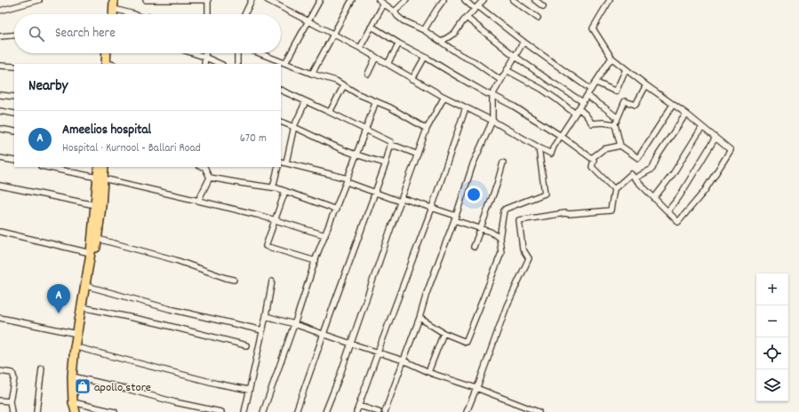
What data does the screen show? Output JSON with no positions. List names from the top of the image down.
{
  "places": {
    "shop": ["apollo store"]
  },
  "page": {
    "search": "Search here",
    "heading": "Nearby",
    "list": [
      {
        "mark": "A",
        "name": "Ameelios hospital",
        "note": "Hospital · Kurnool - Ballari Road",
        "value": "670 m"
      }
    ],
    "map_buttons": ["+", "−"],
    "pins": "A"
  }
}
